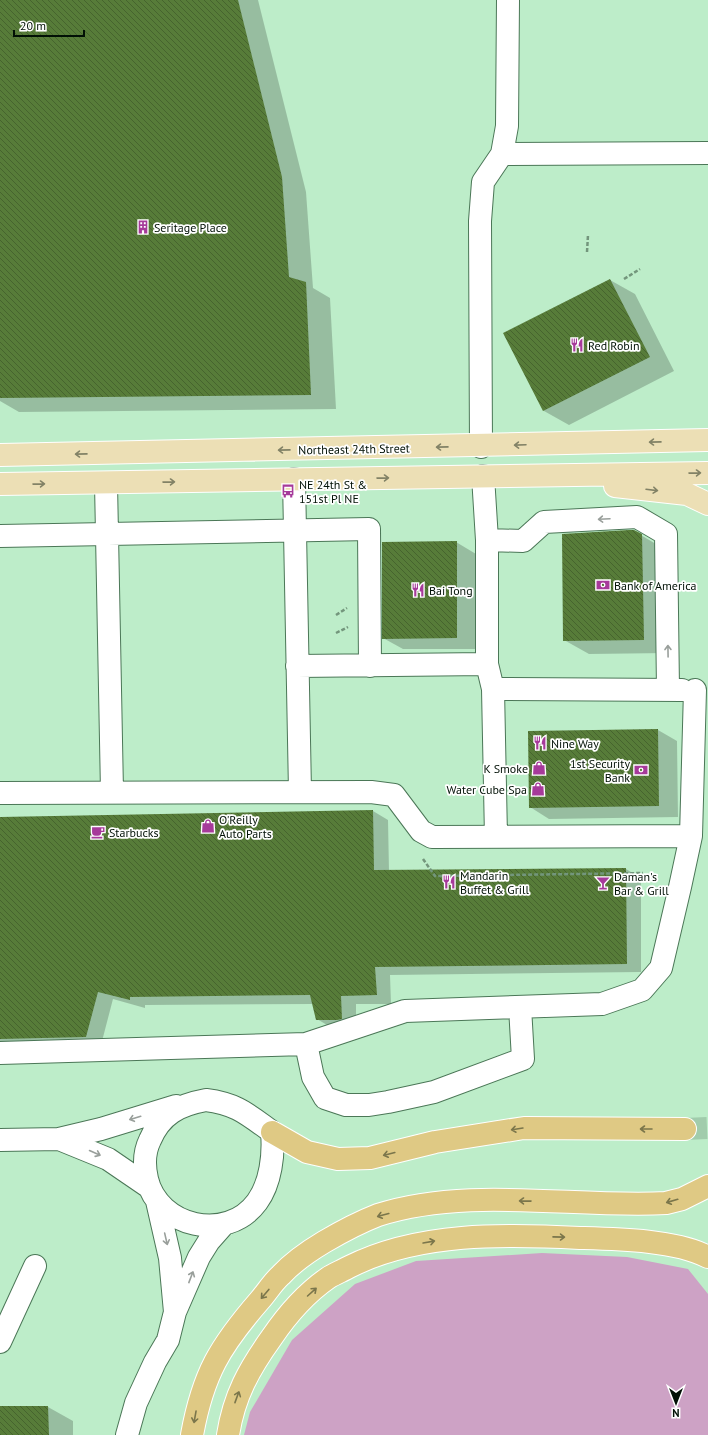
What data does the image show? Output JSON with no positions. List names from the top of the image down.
{
  "streets": {
    "main road": ["Northeast 24th Street"]
  },
  "places": {
    "building": ["Seritage Place"],
    "restaurant": [
      "Red Robin",
      "Bai Tong",
      "Nine Way",
      "Mandarin Buffet & Grill"
    ],
    "bus stop": ["NE 24th St & 151st Pl NE"],
    "bank": ["Bank of America", "1st Security Bank"],
    "shop": ["K Smoke", "Water Cube Spa", "O'Reilly Auto Parts"],
    "cafe": ["Starbucks"],
    "bar": ["Daman's Bar & Grill"]
  },
  "scale_bar": "20 m",
  "north": "bottom"
}
